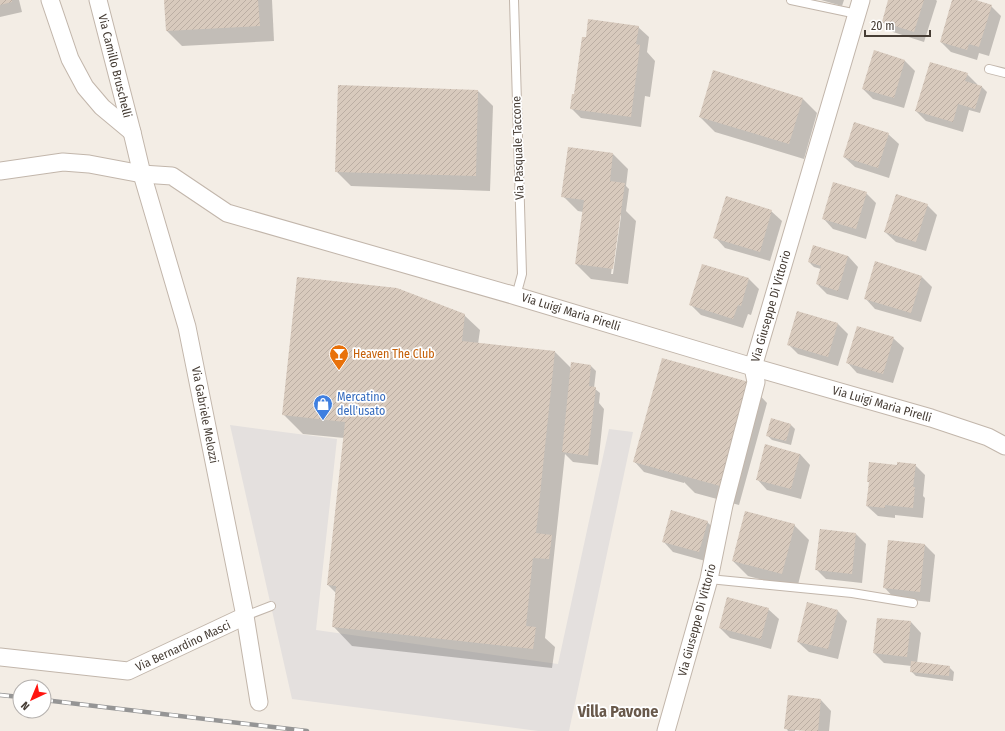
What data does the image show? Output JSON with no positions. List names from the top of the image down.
{
  "streets": {
    "street": [
      "Via Camillo Bruschelli",
      "Via Giuseppe Di Vittorio",
      "Via Luigi Maria Pirelli",
      "Via Gabriele Melozzi",
      "Via Bernardino Masci"
    ],
    "lane": ["Via Pasquale Taccone"]
  },
  "crossings": [
    ["Via Camillo Bruschelli", "Via Gabriele Melozzi"],
    ["Via Pasquale Taccone", "Via Luigi Maria Pirelli"],
    ["Via Giuseppe Di Vittorio", "Via Luigi Maria Pirelli"],
    ["Via Luigi Maria Pirelli", "Via Gabriele Melozzi"],
    ["Via Gabriele Melozzi", "Via Bernardino Masci"]
  ],
  "districts": ["Villa Pavone"],
  "places": {
    "bar": ["Heaven The Club"],
    "shop": ["Mercatino dell'usato"]
  },
  "scale_bar": "20 m",
  "north": "bottom left"
}
